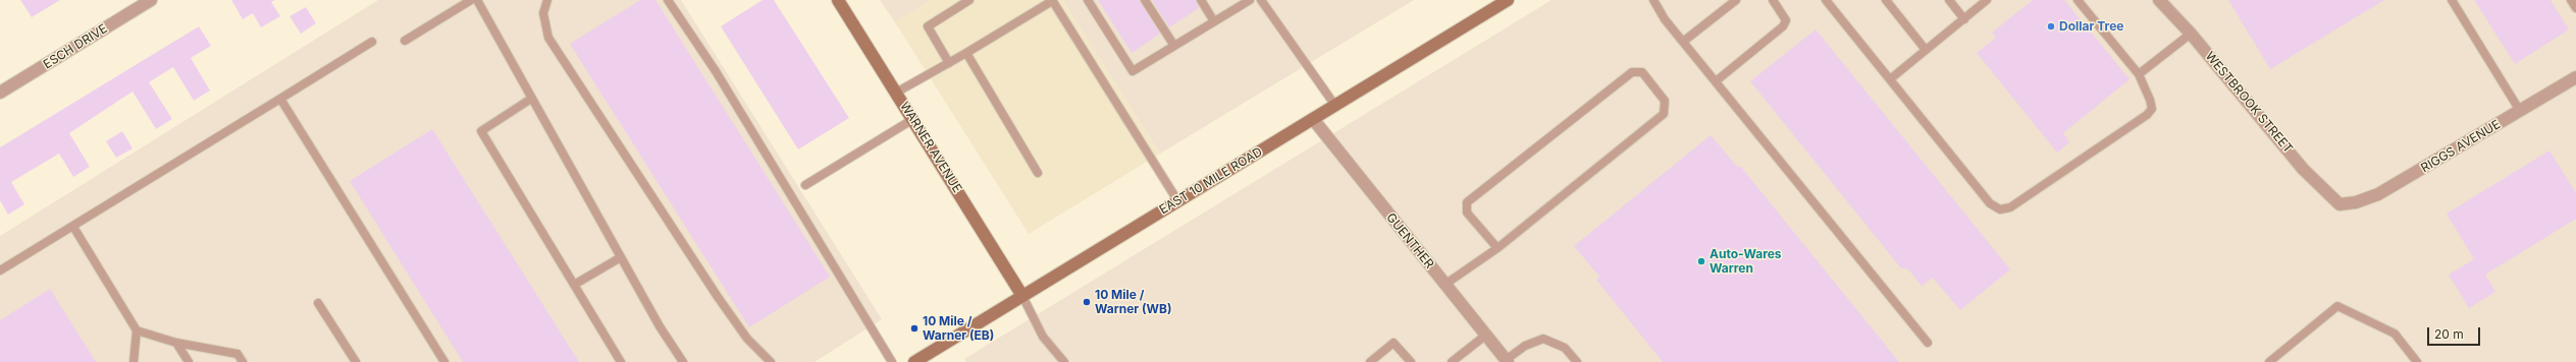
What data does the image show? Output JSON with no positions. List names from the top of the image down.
{
  "streets": {
    "main road": ["WARNER AVENUE", "EAST 10 MILE ROAD"],
    "street": [
      "ESCH DRIVE",
      "WESTBROOK STREET",
      "RIGGS AVENUE",
      "GUENTHER"
    ]
  },
  "crossings": [
    ["WESTBROOK STREET", "RIGGS AVENUE"],
    ["WARNER AVENUE", "EAST 10 MILE ROAD"],
    ["EAST 10 MILE ROAD", "GUENTHER"]
  ],
  "places": [
    "Dollar Tree",
    "Auto-Wares Warren",
    "10 Mile / Warner (WB)",
    "10 Mile / Warner (EB)"
  ],
  "scale_bar": "20 m"
}
